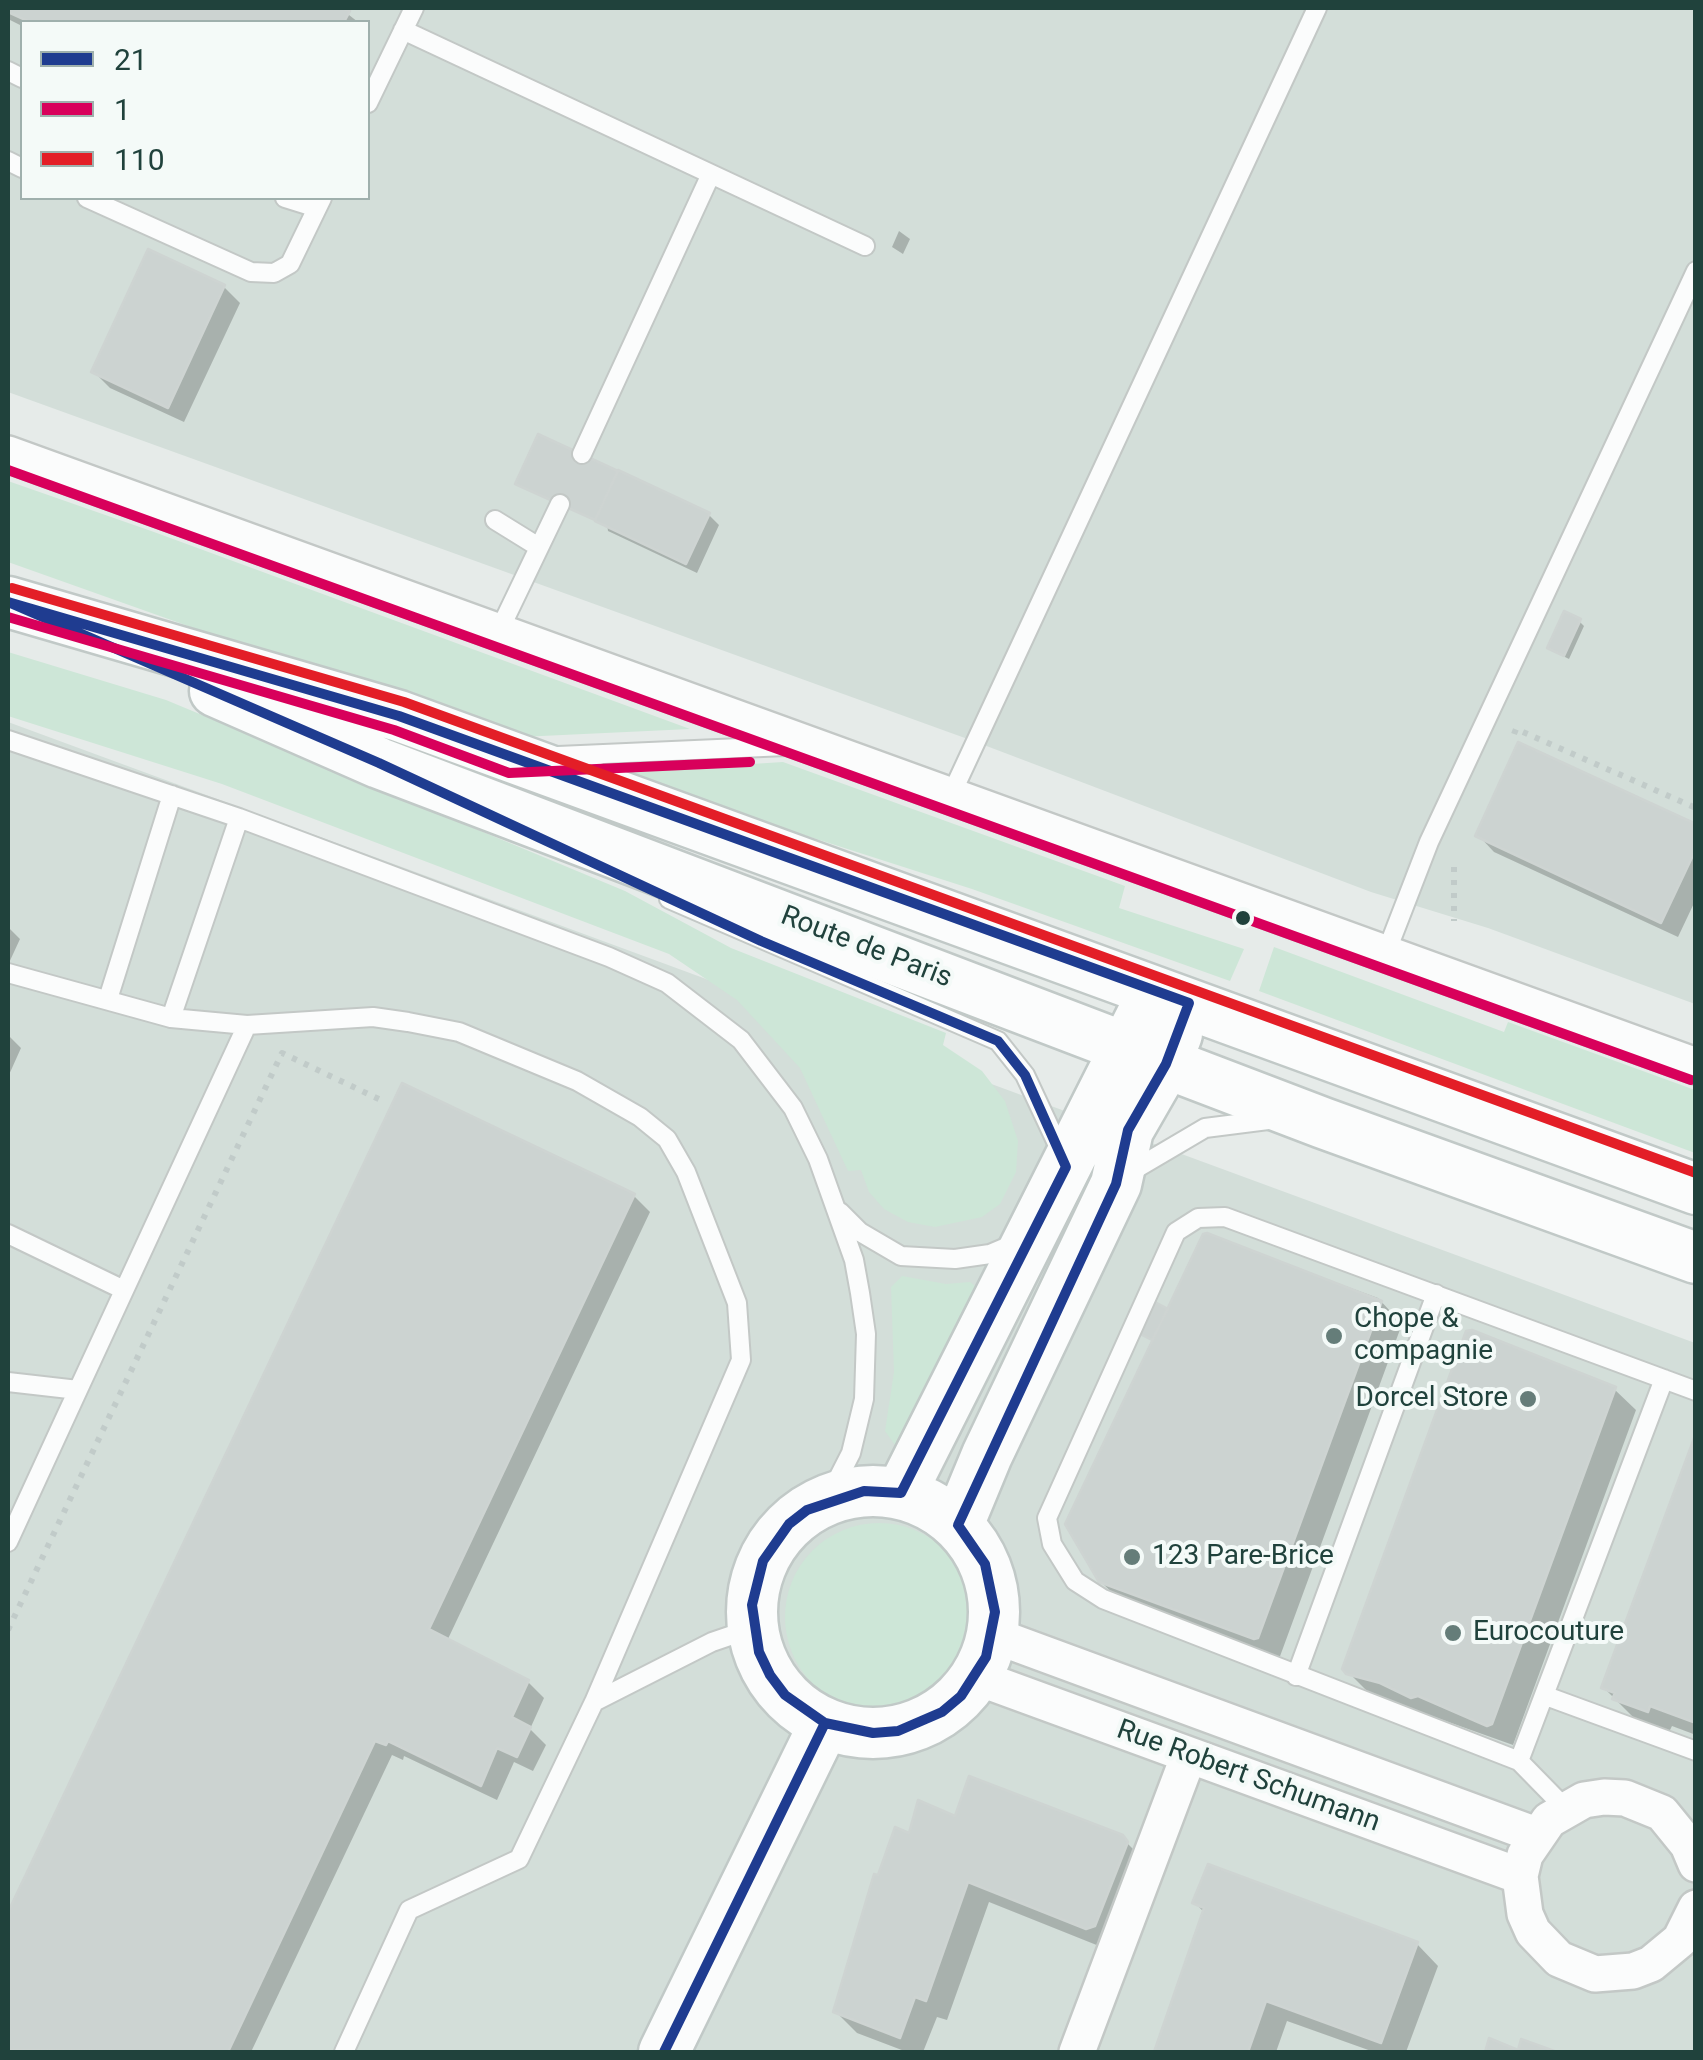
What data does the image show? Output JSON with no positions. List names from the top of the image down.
{
  "streets": {
    "main road": ["Route de Paris"],
    "street": ["Rue Robert Schumann"]
  },
  "places": [
    "Chope & compagnie",
    "Dorcel Store",
    "123 Pare-Brice",
    "Eurocouture"
  ],
  "lines": ["transit line 1", "transit line 110", "transit line 21"],
  "legend": ["21", "1", "110"]
}
